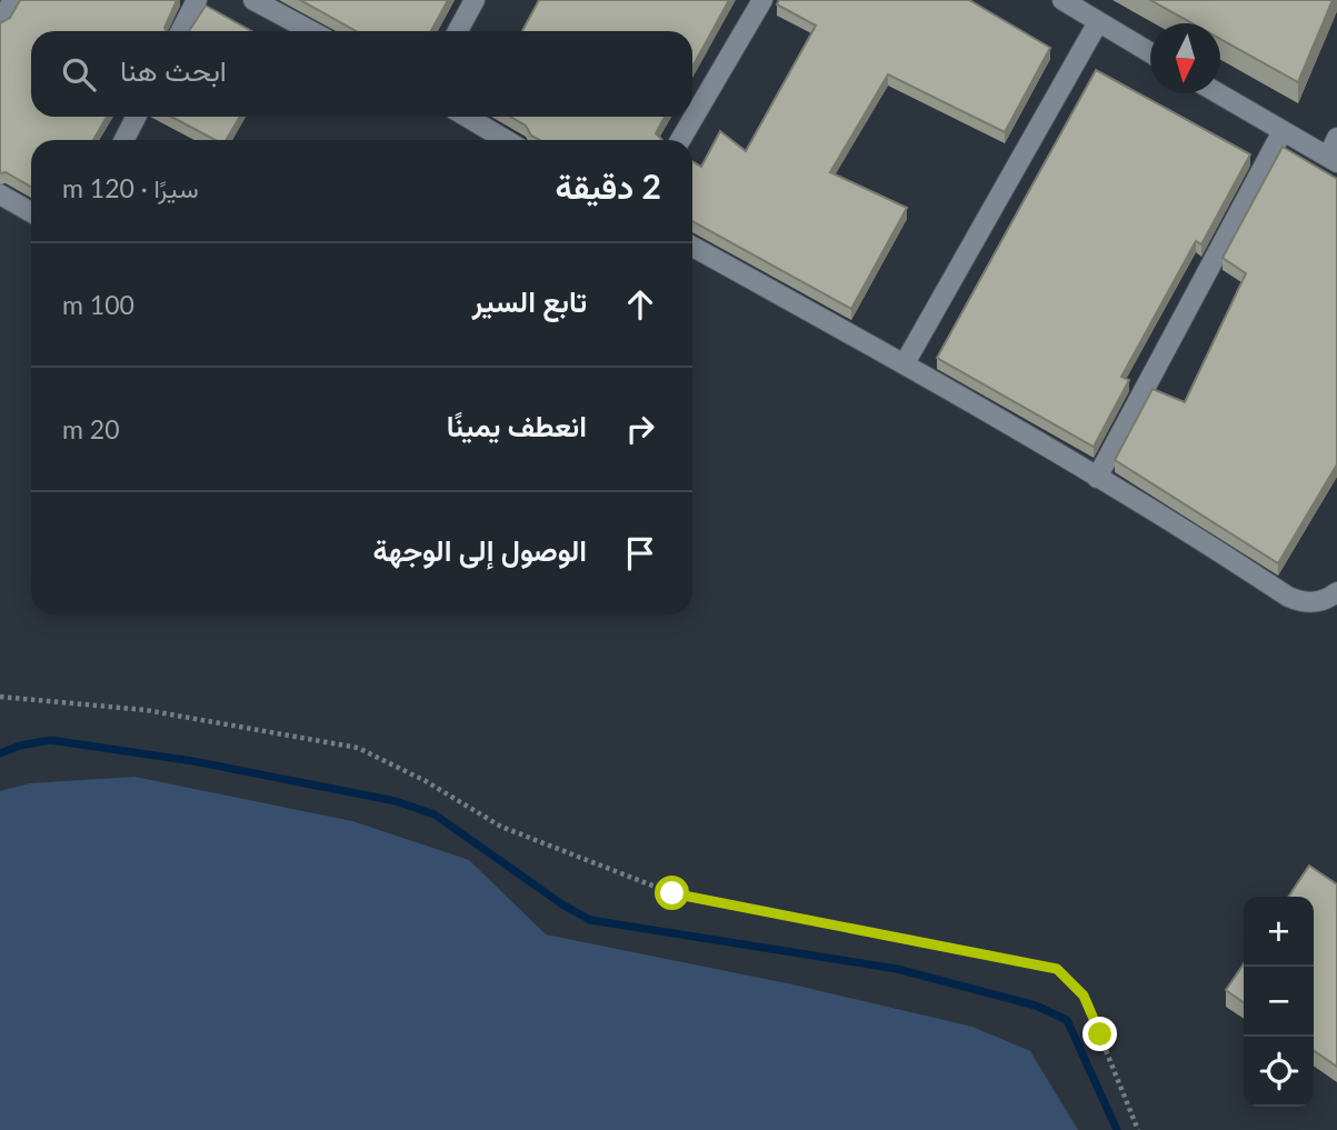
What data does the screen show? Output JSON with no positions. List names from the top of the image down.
{
  "north": "bottom",
  "page": {
    "search": "ابحث هنا",
    "heading": ["2 دقيقة", "سيرًا · 120 m"],
    "list": [
      ["تابع السير", "100 m"],
      ["انعطف يمينًا", "20 m"],
      "الوصول إلى الوجهة"
    ],
    "map_buttons": ["+", "−"]
  }
}
